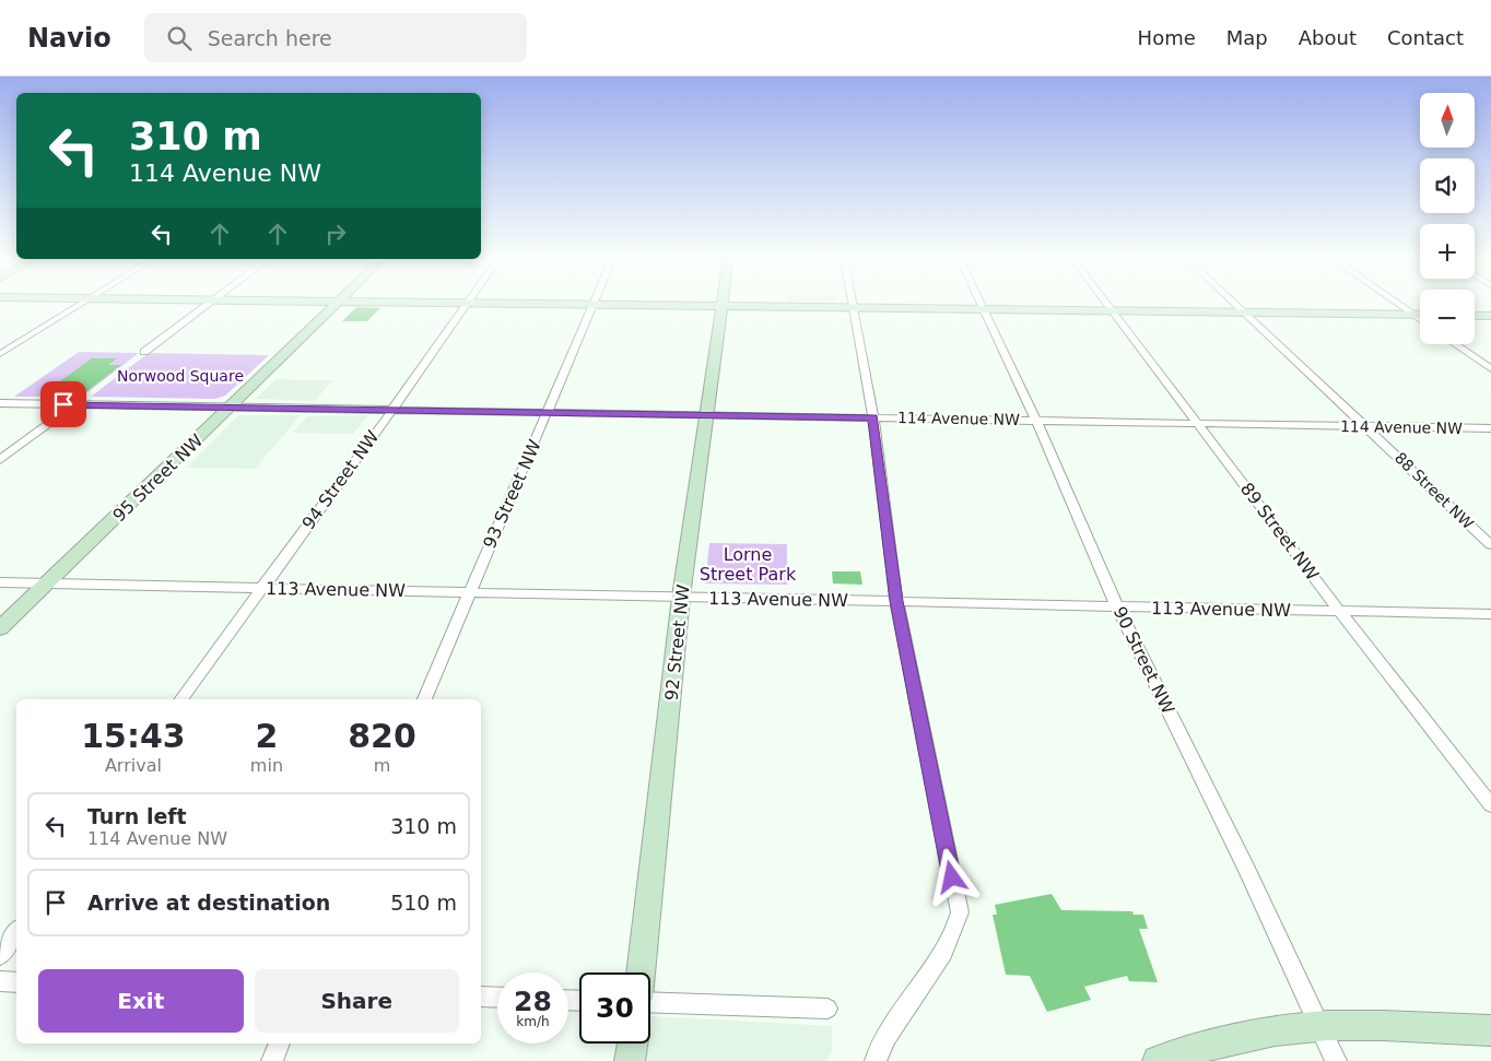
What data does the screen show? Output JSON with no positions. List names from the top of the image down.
{
  "streets": {
    "street": [
      "114 Avenue NW",
      "95 Street NW",
      "94 Street NW",
      "88 Street NW",
      "93 Street NW",
      "89 Street NW",
      "113 Avenue NW",
      "92 Street NW",
      "90 Street NW"
    ]
  },
  "crossings": [
    ["114 Avenue NW", "95 Street NW"],
    ["114 Avenue NW", "94 Street NW"],
    ["114 Avenue NW", "88 Street NW"],
    ["114 Avenue NW", "93 Street NW"],
    ["114 Avenue NW", "89 Street NW"],
    ["114 Avenue NW", "92 Street NW"],
    ["114 Avenue NW", "90 Street NW"],
    ["95 Street NW", "113 Avenue NW"],
    ["94 Street NW", "113 Avenue NW"],
    ["93 Street NW", "113 Avenue NW"],
    ["89 Street NW", "113 Avenue NW"],
    ["113 Avenue NW", "92 Street NW"],
    ["113 Avenue NW", "90 Street NW"]
  ],
  "parks": ["Norwood Square", "Lorne Street Park"],
  "north": "top",
  "page": {
    "header": "Navio",
    "search": "Search here",
    "nav": [
      "Home",
      "Map",
      "About",
      "Contact"
    ],
    "map_buttons": ["+", "−"],
    "turn": ["310 m", "114 Avenue NW"],
    "eta": [
      "15:43",
      "Arrival",
      "2",
      "min",
      "820",
      "m"
    ],
    "list": [
      {
        "name": "Turn left",
        "note": "114 Avenue NW",
        "value": "310 m"
      },
      {
        "name": "Arrive at destination",
        "value": "510 m"
      }
    ],
    "buttons": ["Exit", "Share"],
    "speed": "28 km/h",
    "limit": "30"
  }
}
